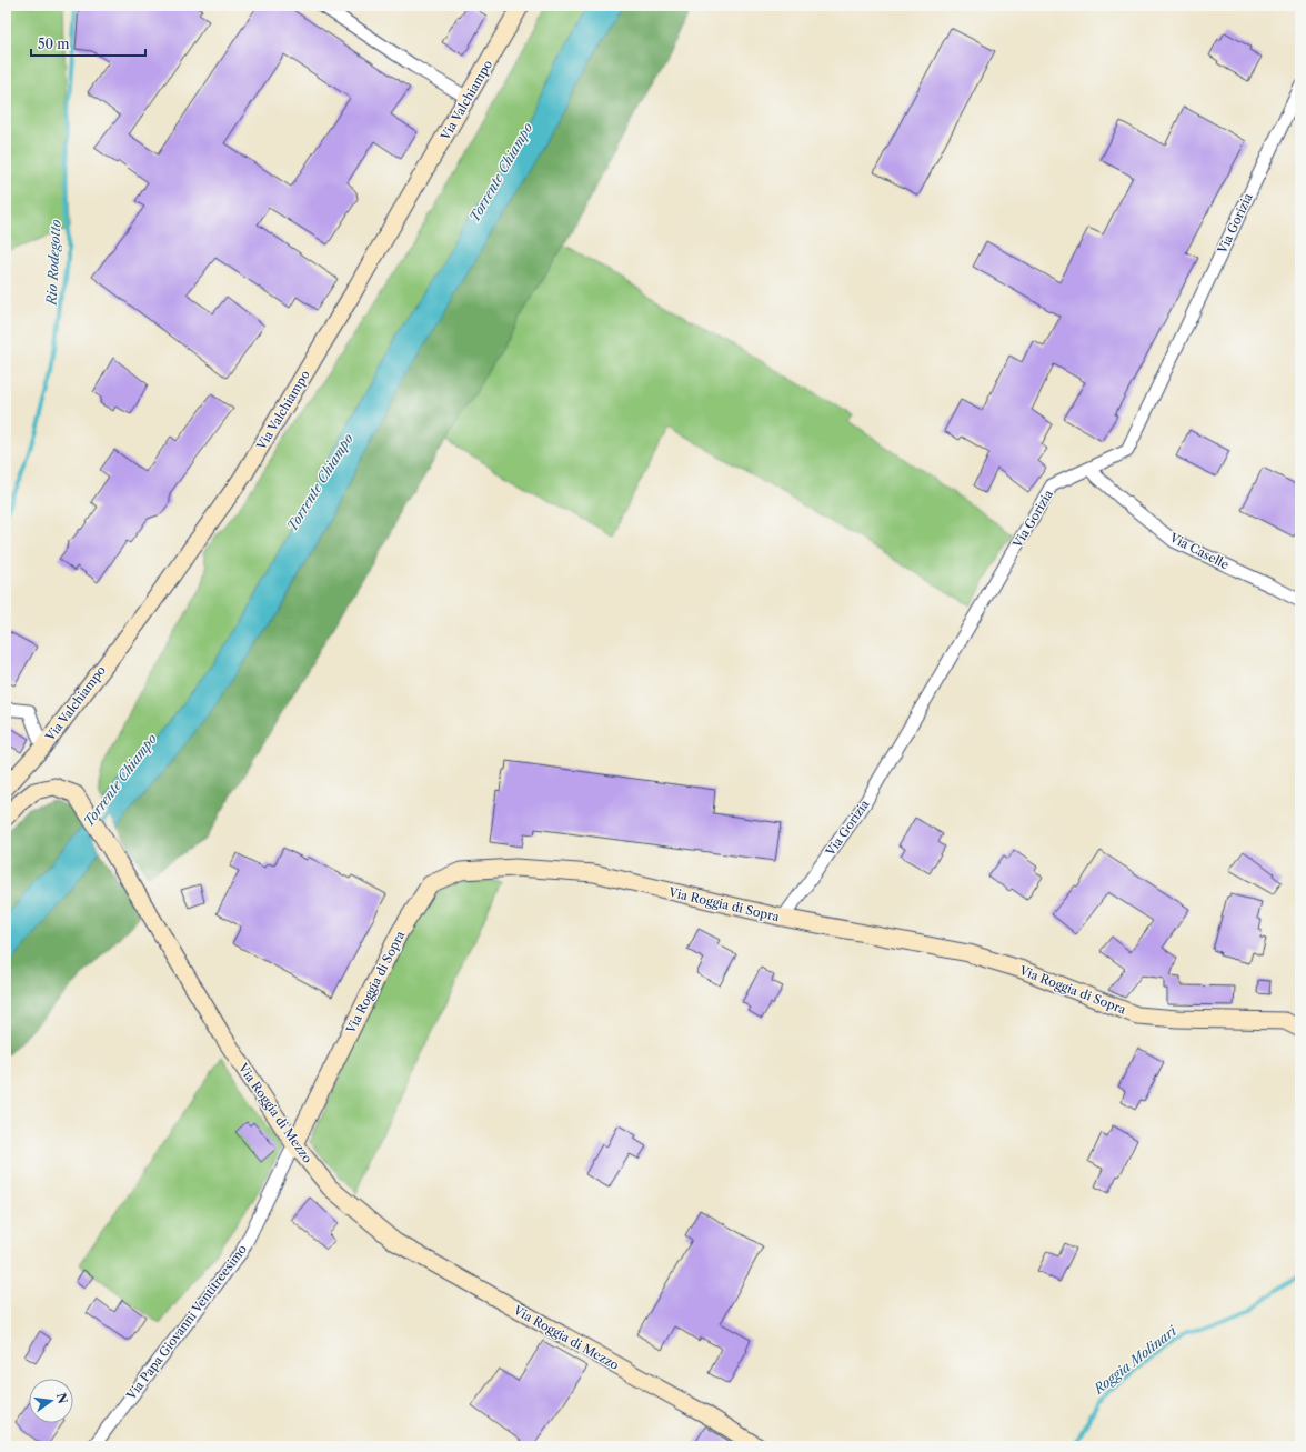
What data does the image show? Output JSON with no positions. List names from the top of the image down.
{
  "streets": {
    "street": [
      "Via Valchiampo",
      "Via Gorizia",
      "Via Caselle",
      "Via Roggia di Sopra",
      "Via Roggia di Mezzo",
      "Via Papa Giovanni Ventitreesimo"
    ]
  },
  "crossings": [
    ["Via Gorizia", "Via Caselle"],
    ["Via Gorizia", "Via Roggia di Sopra"],
    ["Via Roggia di Sopra", "Via Roggia di Mezzo"],
    ["Via Roggia di Sopra", "Via Papa Giovanni Ventitreesimo"],
    ["Via Roggia di Mezzo", "Via Papa Giovanni Ventitreesimo"]
  ],
  "water": ["Torrente Chiampo", "Rio Rodegotto", "Roggia Molinari"],
  "scale_bar": "50 m",
  "north": "right"
}
